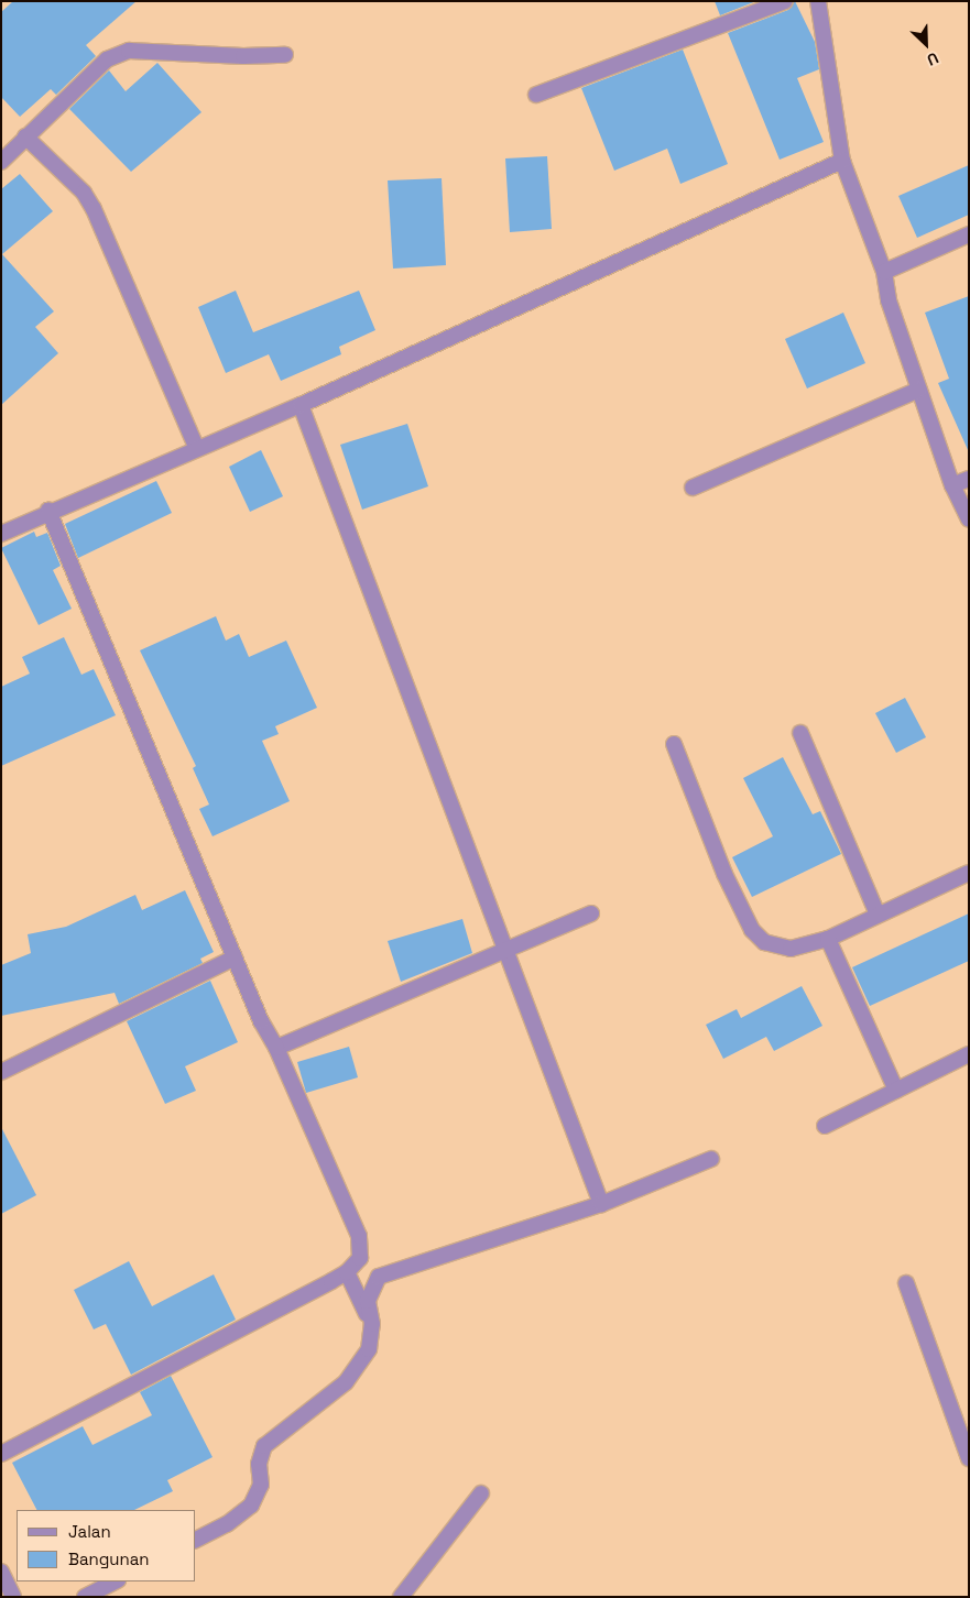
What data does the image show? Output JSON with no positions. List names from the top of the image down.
{
  "legend": ["Jalan", "Bangunan"],
  "north": "bottom right"
}
